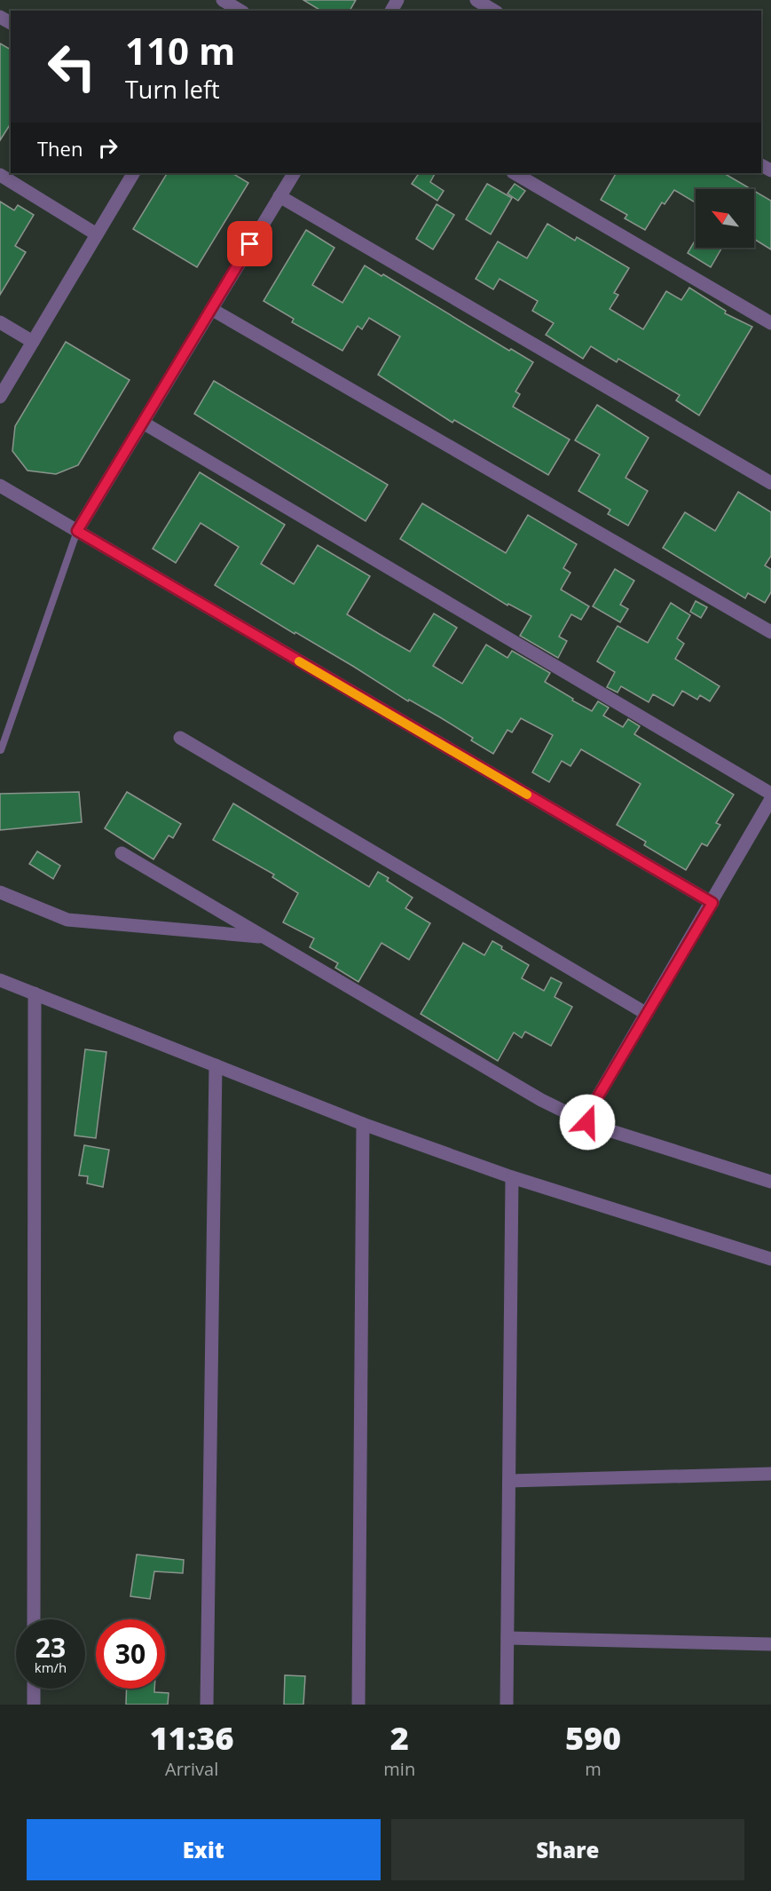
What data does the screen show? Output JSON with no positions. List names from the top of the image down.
{
  "north": "top left",
  "page": {
    "turn": ["110 m", "Turn left"],
    "then": "Then",
    "speed": "23 km/h",
    "limit": "30",
    "eta": [
      "11:36",
      "Arrival",
      "2",
      "min",
      "590",
      "m"
    ],
    "buttons": ["Exit", "Share"]
  }
}
